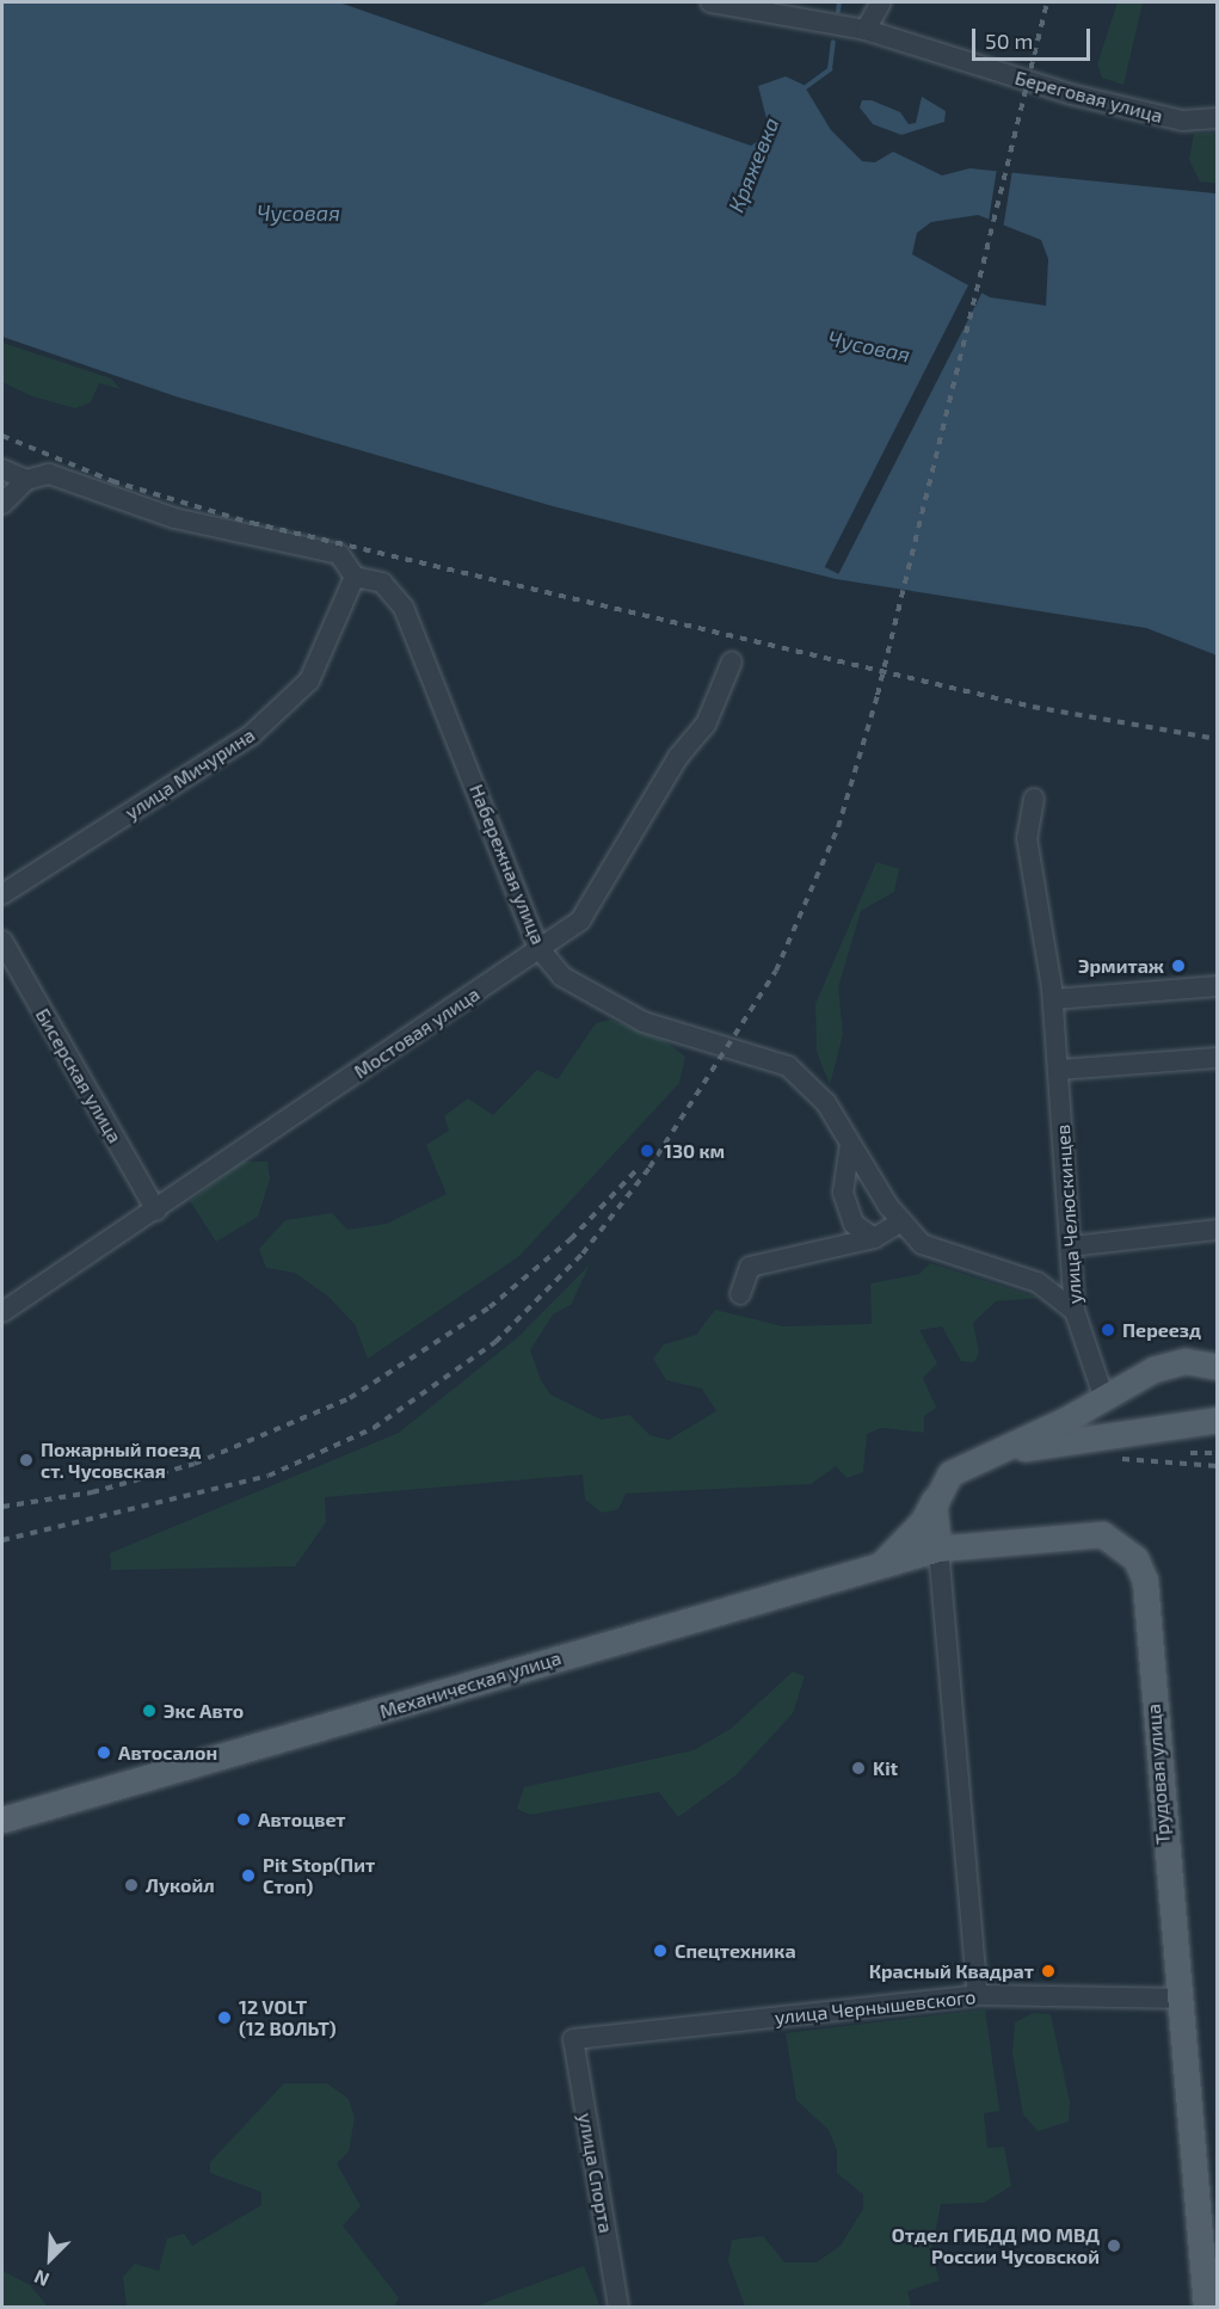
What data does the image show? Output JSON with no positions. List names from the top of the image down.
{
  "streets": {
    "main road": ["Механическая улица", "Трудовая улица"],
    "street": [
      "Береговая улица",
      "улица Мичурина",
      "Набережная улица",
      "Мостовая улица",
      "Бисерская улица",
      "улица Челюскинцев",
      "улица Чернышевского",
      "улица Спорта"
    ]
  },
  "crossings": [
    ["улица Мичурина", "Набережная улица"],
    ["Набережная улица", "Мостовая улица"],
    ["Набережная улица", "улица Челюскинцев"],
    ["Мостовая улица", "Бисерская улица"],
    ["Механическая улица", "Трудовая улица"],
    ["Трудовая улица", "улица Чернышевского"],
    ["улица Чернышевского", "улица Спорта"]
  ],
  "water": ["Кряжевка", "Чусовая"],
  "places": [
    "Эрмитаж",
    "130 км",
    "Переезд",
    "Пожарный поезд ст. Чусовская",
    "Экс Авто",
    "Автосалон",
    "Kit",
    "Автоцвет",
    "Pit Stop(Пит Стоп)",
    "Лукойл",
    "Спецтехника",
    "Красный Квадрат",
    "12 VOLT (12 ВОЛЬТ)",
    "Отдел ГИБДД МО МВД России Чусовской"
  ],
  "scale_bar": "50 m",
  "north": "bottom left"
}
